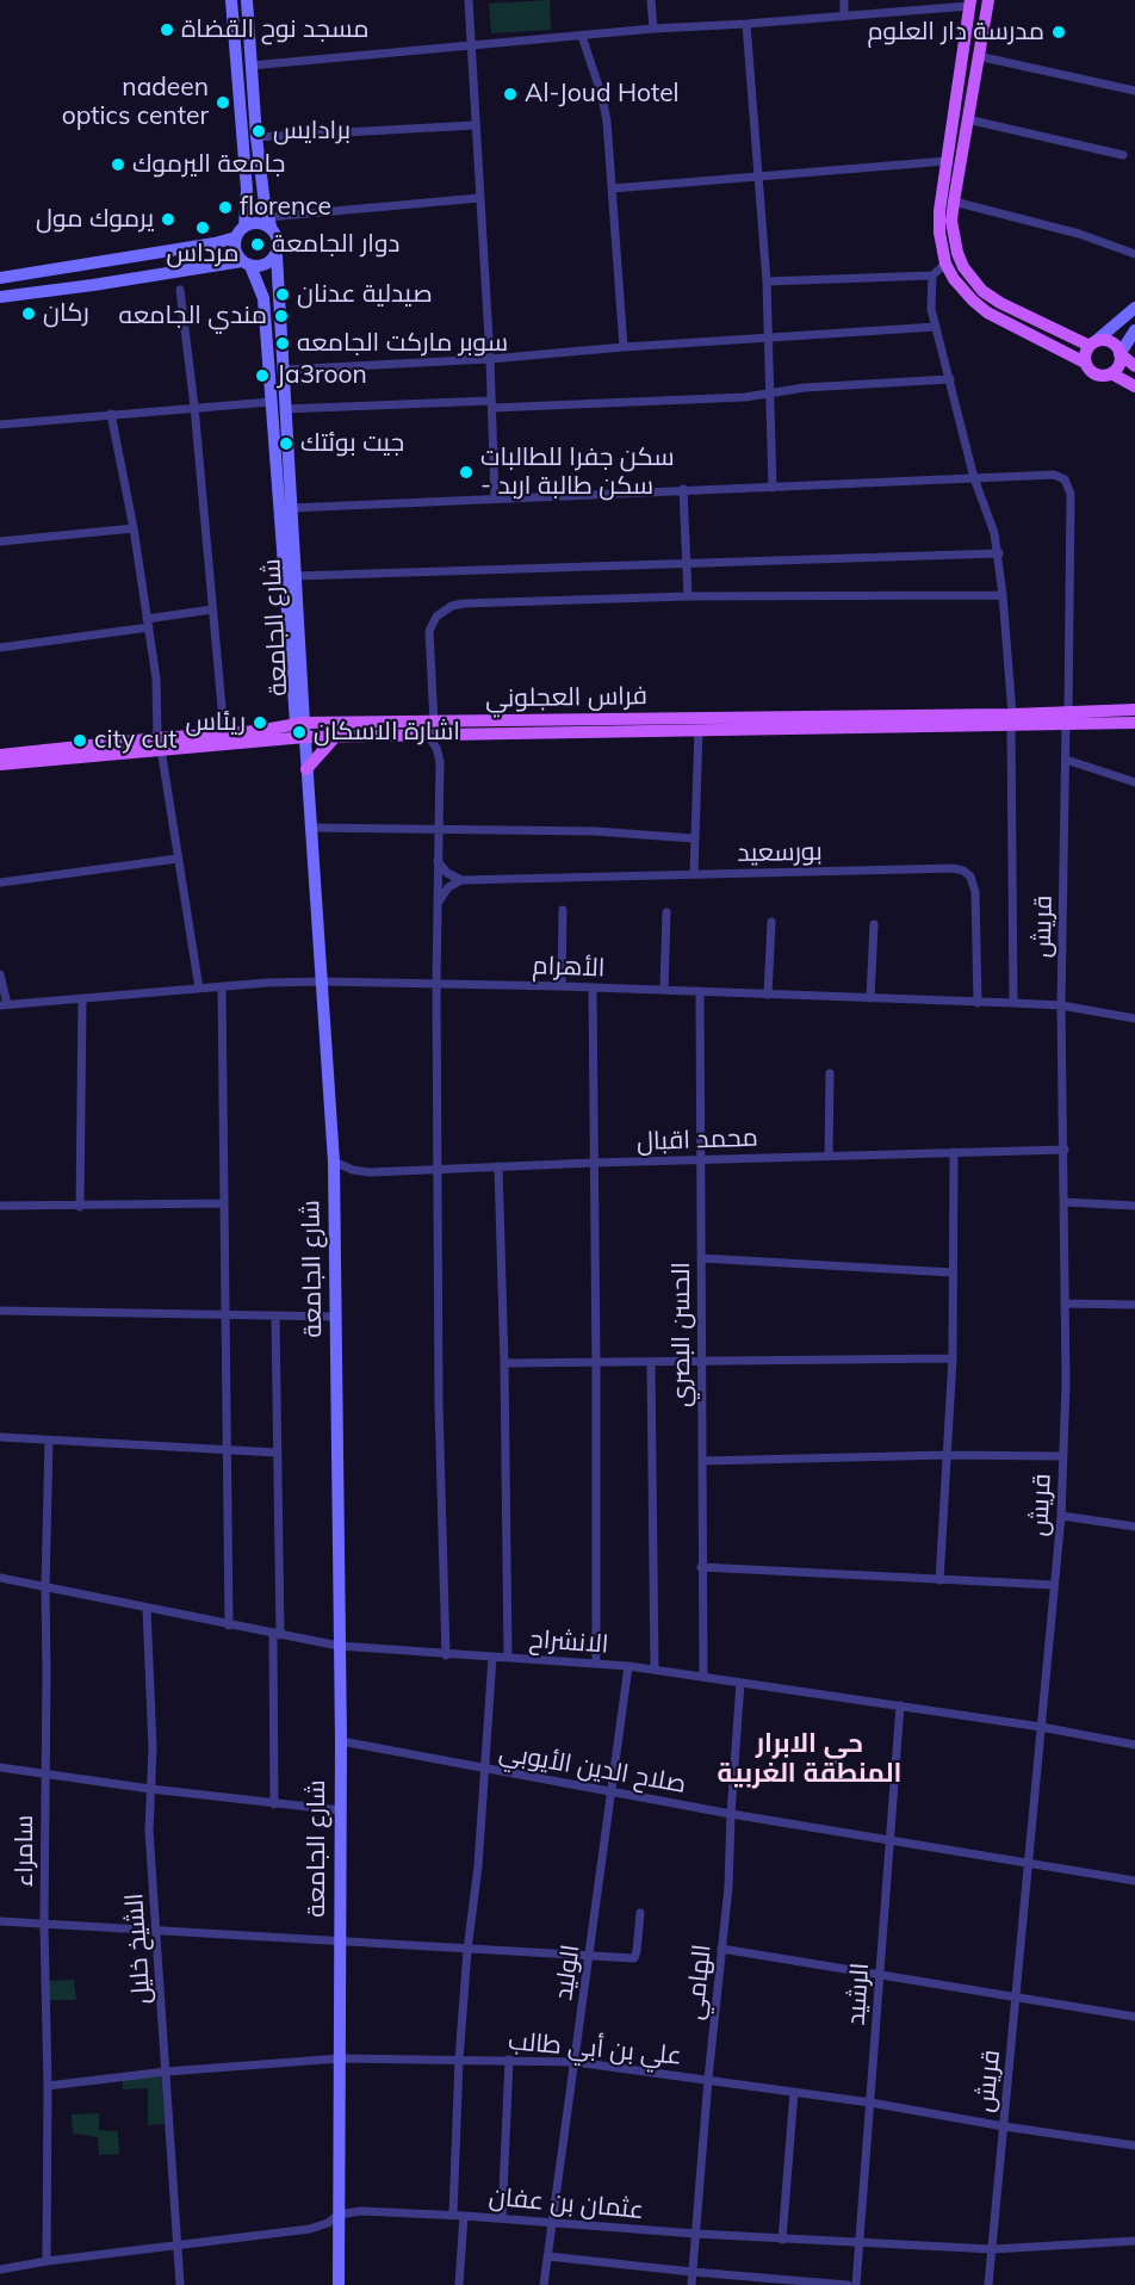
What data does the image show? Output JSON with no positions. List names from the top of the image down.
{
  "streets": {
    "main road": ["شارع الجامعة", "فراس العجلوني"],
    "street": [
      "بورسعيد",
      "قريش",
      "الأهرام",
      "محمد اقبال",
      "الحسن البصري",
      "الانشراح",
      "صلاح الدين الأيوبي",
      "سامراء",
      "الشيخ خليل",
      "الوليد",
      "الهامي",
      "الرشيد",
      "علي بن أبي طالب",
      "عثمان بن عفان"
    ]
  },
  "crossings": [
    ["شارع الجامعة", "فراس العجلوني"],
    ["شارع الجامعة", "الأهرام"],
    ["شارع الجامعة", "محمد اقبال"],
    ["شارع الجامعة", "الانشراح"],
    ["شارع الجامعة", "صلاح الدين الأيوبي"],
    ["شارع الجامعة", "علي بن أبي طالب"],
    ["شارع الجامعة", "عثمان بن عفان"],
    ["فراس العجلوني", "قريش"],
    ["بورسعيد", "الأهرام"],
    ["قريش", "الأهرام"],
    ["قريش", "محمد اقبال"],
    ["قريش", "الانشراح"],
    ["قريش", "صلاح الدين الأيوبي"],
    ["قريش", "علي بن أبي طالب"],
    ["قريش", "عثمان بن عفان"],
    ["الأهرام", "الحسن البصري"],
    ["محمد اقبال", "الحسن البصري"],
    ["الحسن البصري", "الانشراح"],
    ["الانشراح", "سامراء"],
    ["الانشراح", "الشيخ خليل"],
    ["الانشراح", "الوليد"],
    ["الانشراح", "الهامي"],
    ["الانشراح", "الرشيد"],
    ["صلاح الدين الأيوبي", "الوليد"],
    ["صلاح الدين الأيوبي", "الهامي"],
    ["صلاح الدين الأيوبي", "الرشيد"],
    ["سامراء", "علي بن أبي طالب"],
    ["سامراء", "عثمان بن عفان"],
    ["الشيخ خليل", "علي بن أبي طالب"],
    ["الشيخ خليل", "عثمان بن عفان"],
    ["الوليد", "علي بن أبي طالب"],
    ["الوليد", "عثمان بن عفان"],
    ["الهامي", "علي بن أبي طالب"],
    ["الهامي", "عثمان بن عفان"],
    ["الرشيد", "علي بن أبي طالب"],
    ["الرشيد", "عثمان بن عفان"]
  ],
  "districts": ["حي الابرار المنطقة الغربية"],
  "places": [
    "مسجد نوح القضاة",
    "مدرسة دار العلوم",
    "Al-Joud Hotel",
    "nadeen optics center",
    "برادايس",
    "جامعة اليرموك",
    "florence",
    "يرموك مول",
    "مرداس",
    "دوار الجامعة",
    "صيدلية عدنان",
    "ركان",
    "مندي الجامعه",
    "سوبر ماركت الجامعه",
    "Ja3roon",
    "جيت بوئتك",
    "سكن جفرا للطالبات - سكن طالبة اربد",
    "ريئاس",
    "اشارة الاسكان",
    "city cut"
  ]
}
